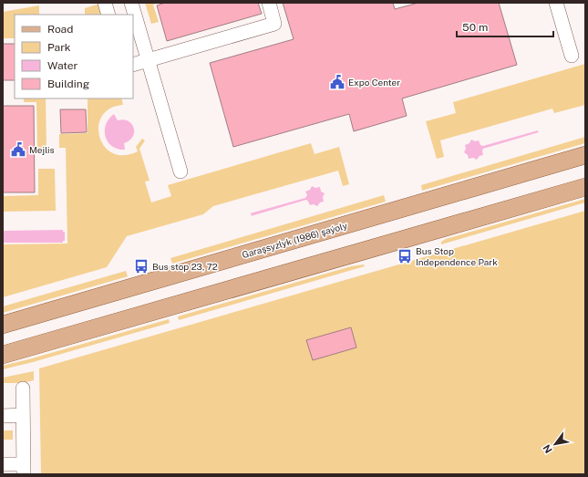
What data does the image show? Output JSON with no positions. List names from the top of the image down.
{
  "streets": {
    "main road": ["Garaşsyzlyk (1986) şaýoly"]
  },
  "places": {
    "public building": ["Expo Center", "Mejlis"],
    "bus stop": ["Bus Stop Independence Park", "Bus stop 23, 72"]
  },
  "legend": [
    "Road",
    "Park",
    "Water",
    "Building"
  ],
  "scale_bar": "50 m",
  "north": "bottom left"
}
